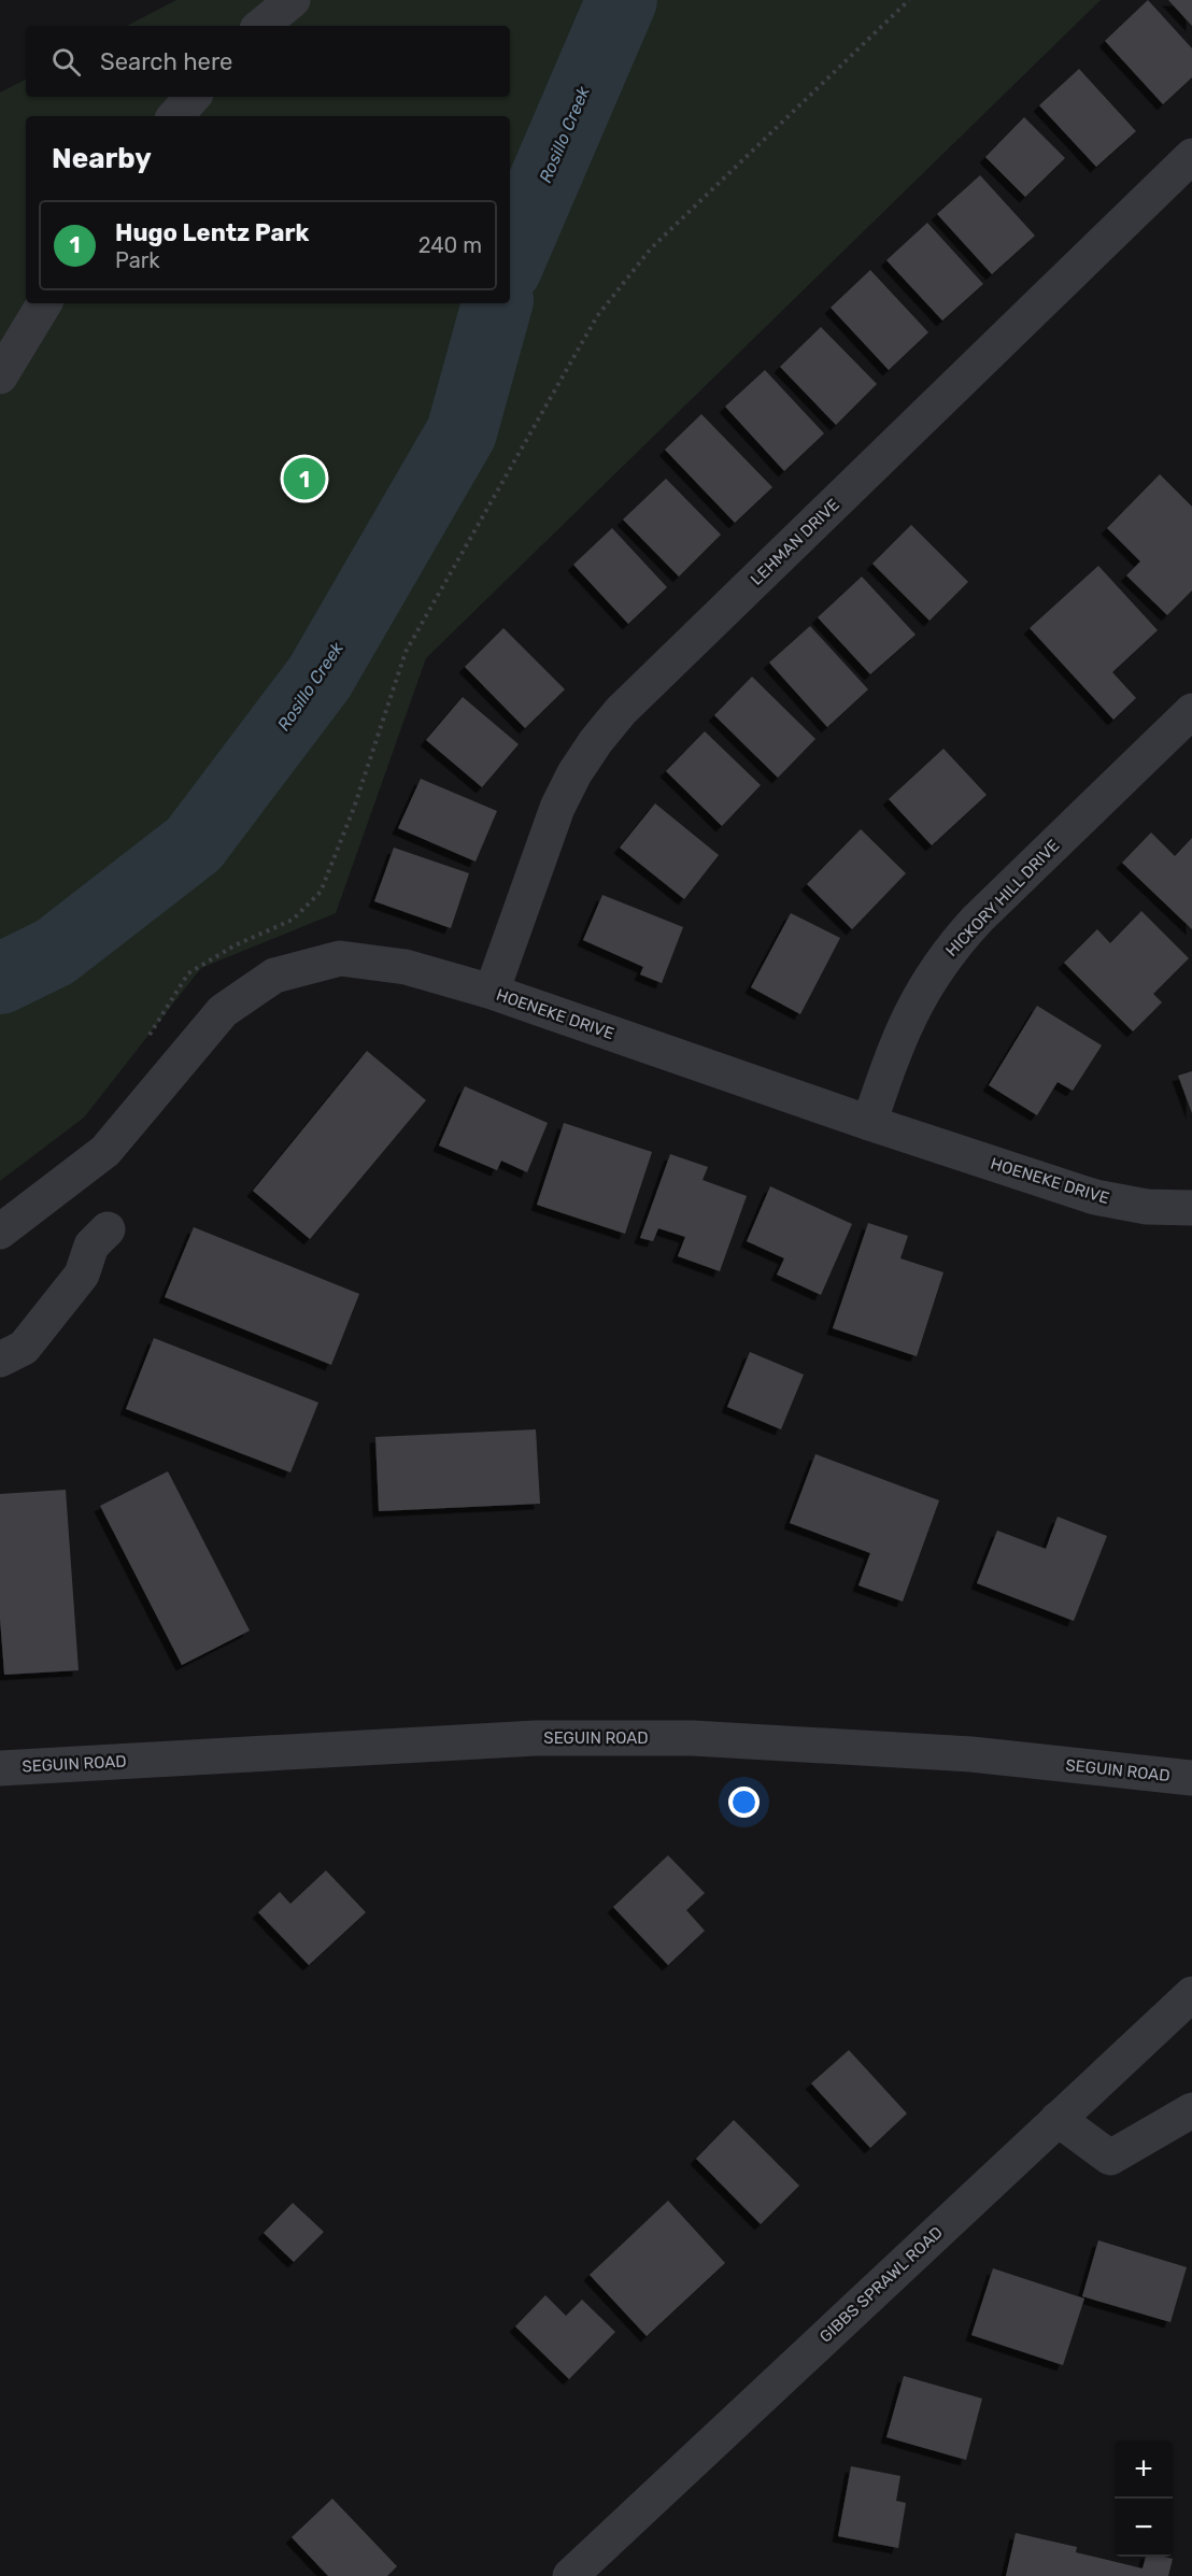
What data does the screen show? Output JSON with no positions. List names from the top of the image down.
{
  "streets": {
    "street": [
      "LEHMAN DRIVE",
      "HICKORY HILL DRIVE",
      "HOENEKE DRIVE",
      "SEGUIN ROAD",
      "GIBBS SPRAWL ROAD"
    ]
  },
  "crossings": [
    ["LEHMAN DRIVE", "HOENEKE DRIVE"],
    ["HICKORY HILL DRIVE", "HOENEKE DRIVE"]
  ],
  "water": ["Rosillo Creek"],
  "page": {
    "search": "Search here",
    "heading": "Nearby",
    "list": [
      {
        "mark": "1",
        "name": "Hugo Lentz Park",
        "note": "Park",
        "value": "240 m"
      }
    ],
    "pins": "1",
    "map_buttons": ["+", "−"]
  }
}
